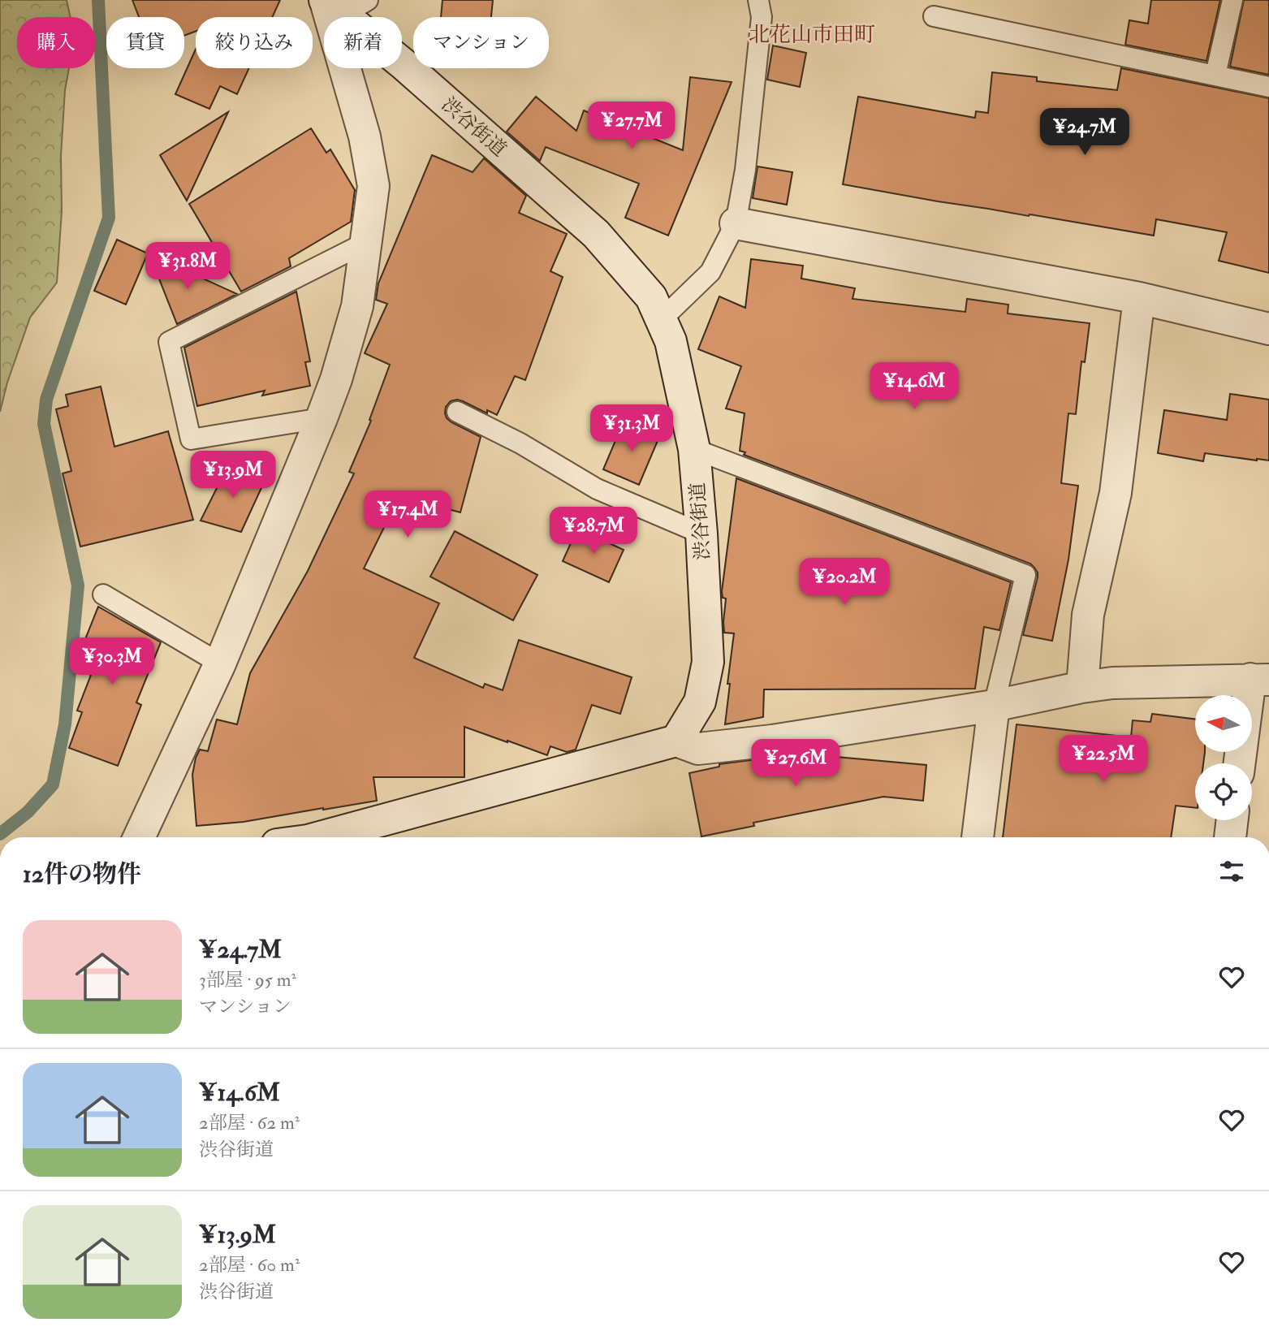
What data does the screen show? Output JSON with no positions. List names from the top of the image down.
{
  "streets": {
    "street": ["渋谷街道"]
  },
  "districts": ["北花山市田町"],
  "north": "left",
  "page": {
    "chip": [
      "購入",
      "賃貸",
      "絞り込み",
      "新着",
      "マンション"
    ],
    "price": [
      "¥27.7M",
      "¥24.7M",
      "¥31.8M",
      "¥14.6M",
      "¥31.3M",
      "¥13.9M",
      "¥17.4M",
      "¥28.7M",
      "¥20.2M",
      "¥30.3M",
      "¥22.5M",
      "¥27.6M"
    ],
    "heading": "12件の物件",
    "list": [
      {
        "name": "¥24.7M",
        "note": "3部屋 · 95 m² · マンション"
      },
      {
        "name": "¥14.6M",
        "note": "2部屋 · 62 m² · 渋谷街道"
      },
      {
        "name": "¥13.9M",
        "note": "2部屋 · 60 m² · 渋谷街道"
      }
    ]
  }
}
